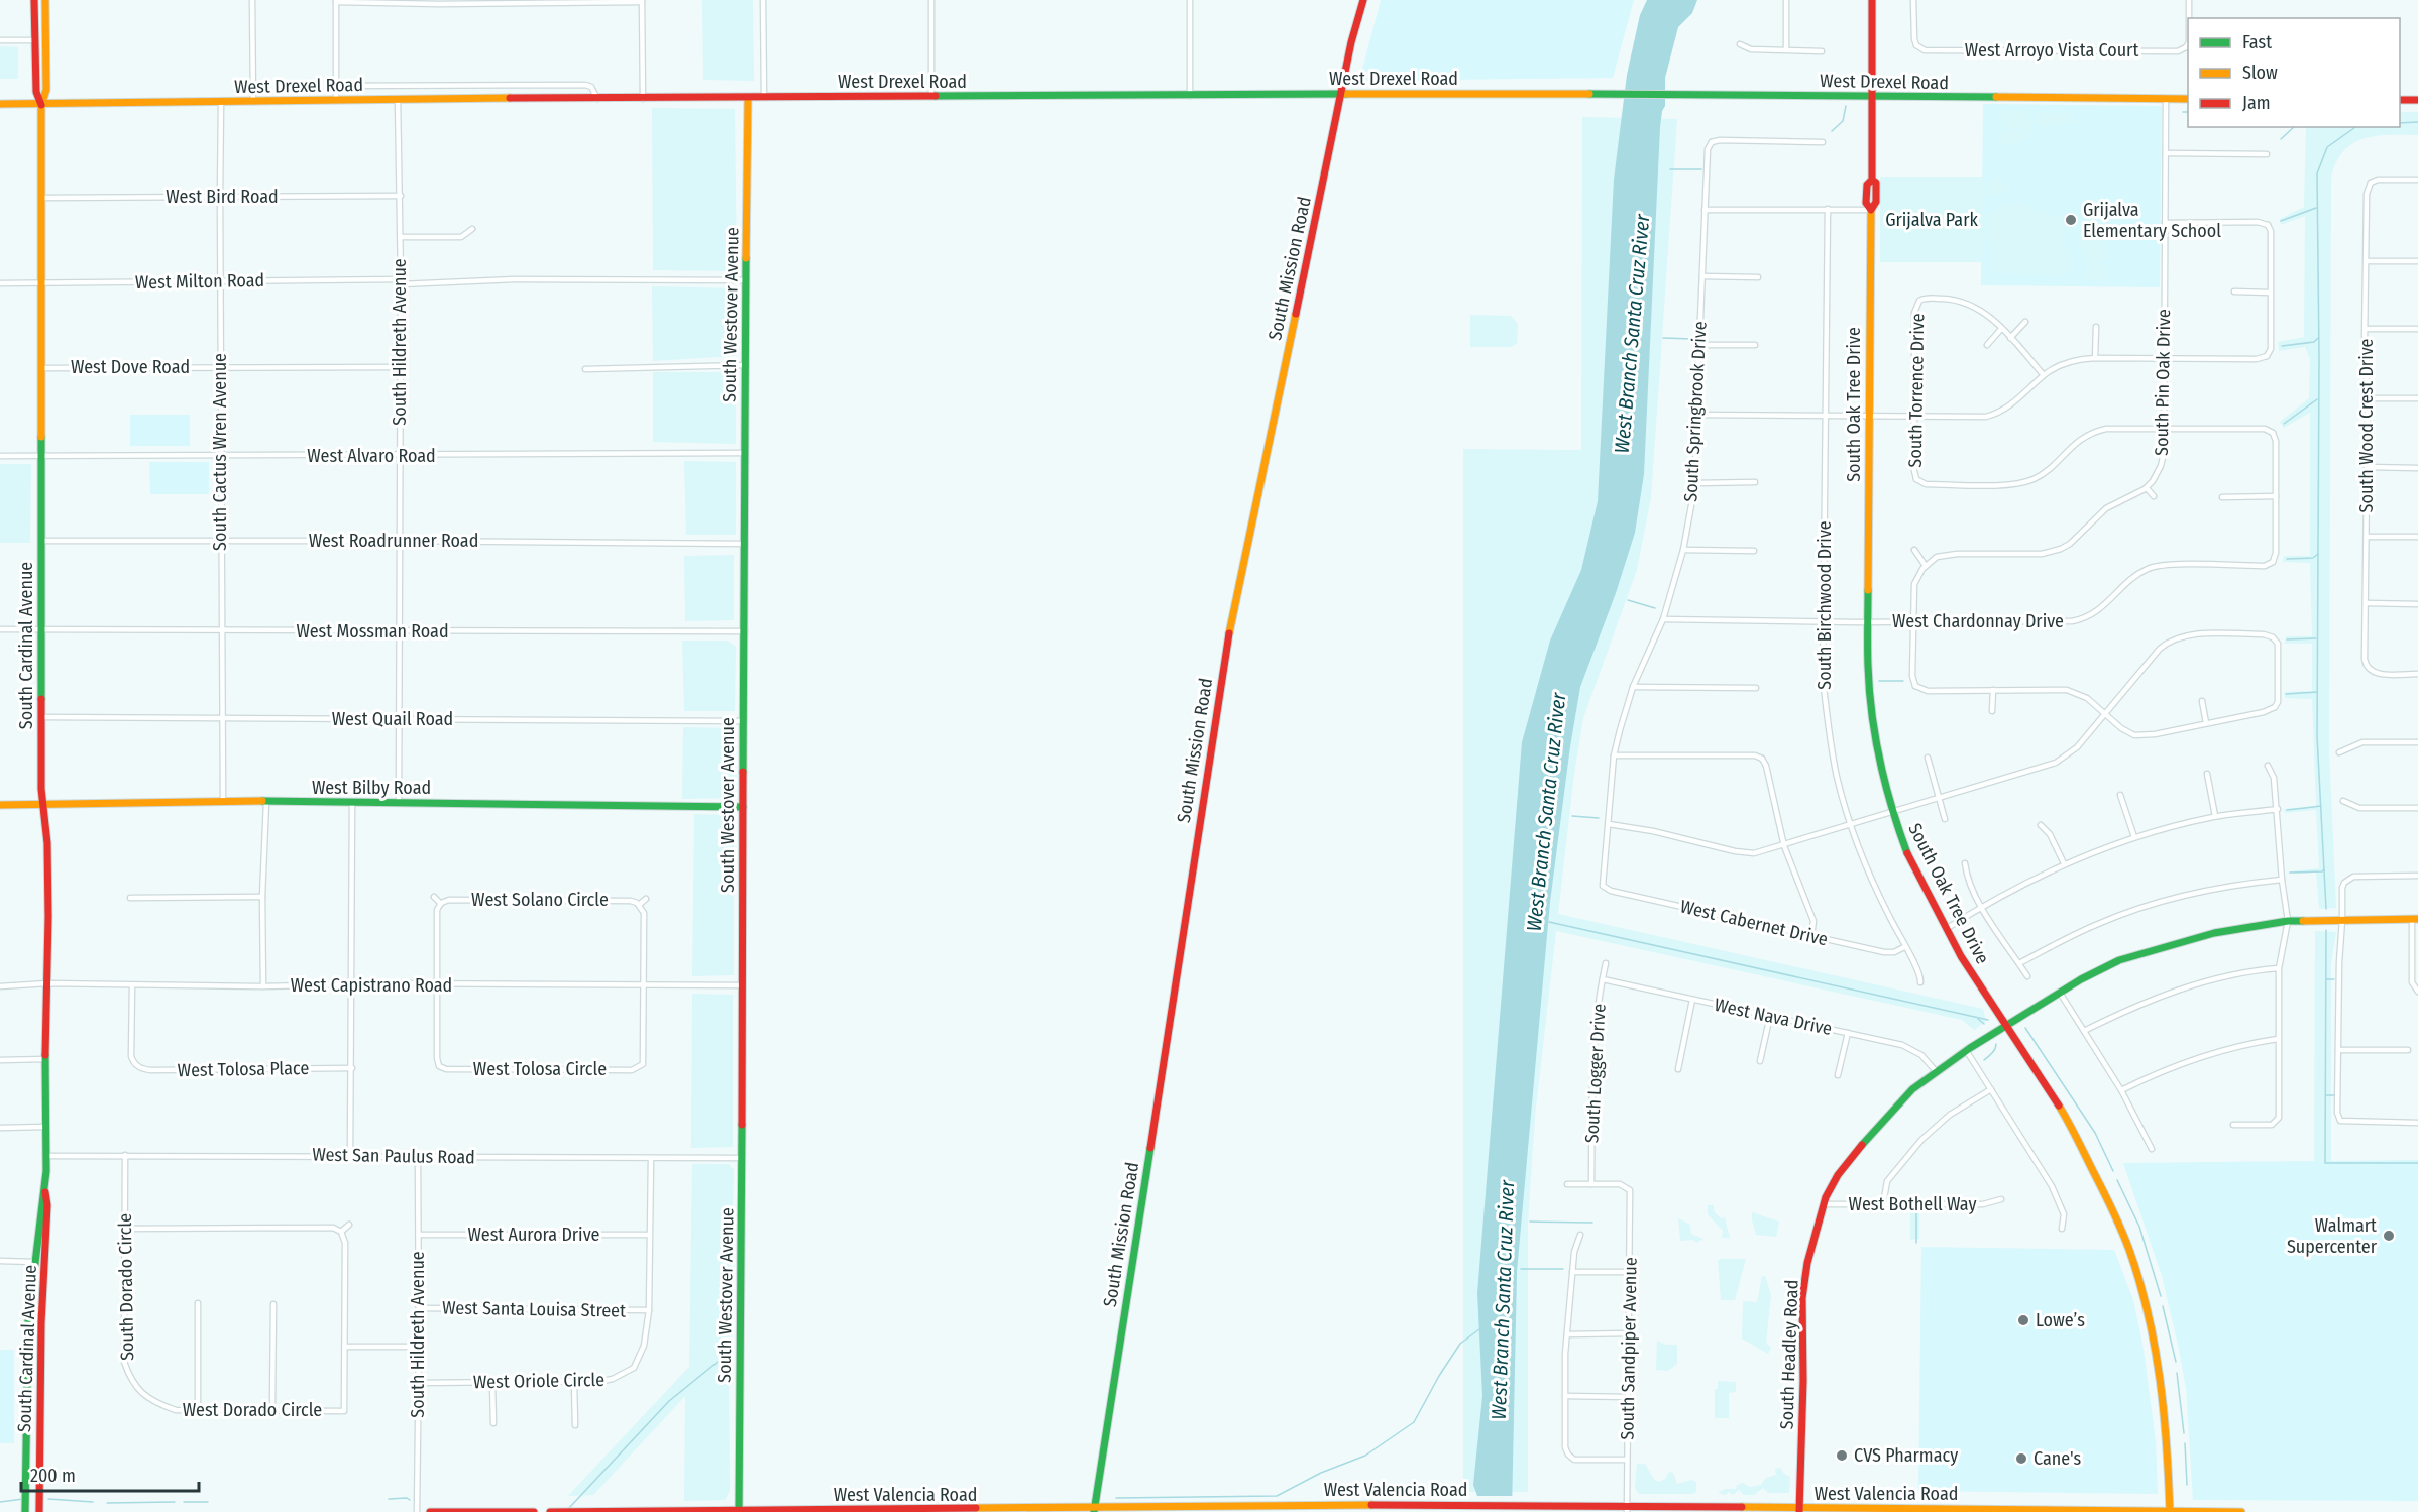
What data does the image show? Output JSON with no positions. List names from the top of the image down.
{
  "streets": {
    "street": [
      "West Arroyo Vista Court",
      "West Drexel Road",
      "West Bird Road",
      "South Mission Road",
      "West Milton Road",
      "South Westover Avenue",
      "South Hildreth Avenue",
      "West Dove Road",
      "South Pin Oak Drive",
      "South Torrence Drive",
      "South Oak Tree Drive",
      "South Springbrook Drive",
      "South Wood Crest Drive",
      "South Cactus Wren Avenue",
      "West Alvaro Road",
      "West Roadrunner Road",
      "South Birchwood Drive",
      "West Chardonnay Drive",
      "West Mossman Road",
      "South Cardinal Avenue",
      "West Quail Road",
      "West Bilby Road",
      "West Solano Circle",
      "West Cabernet Drive",
      "West Capistrano Road",
      "West Nava Drive",
      "West Tolosa Place",
      "West Tolosa Circle",
      "South Logger Drive",
      "West San Paulus Road",
      "West Bothell Way",
      "West Aurora Drive",
      "South Dorado Circle",
      "West Santa Louisa Street",
      "South Sandpiper Avenue",
      "South Headley Road",
      "West Oriole Circle",
      "West Dorado Circle",
      "West Valencia Road"
    ]
  },
  "crossings": [
    ["West Drexel Road", "South Mission Road"],
    ["West Drexel Road", "South Westover Avenue"],
    ["West Drexel Road", "South Hildreth Avenue"],
    ["West Drexel Road", "South Pin Oak Drive"],
    ["West Drexel Road", "South Oak Tree Drive"],
    ["West Drexel Road", "South Cactus Wren Avenue"],
    ["West Drexel Road", "South Cardinal Avenue"],
    ["West Bird Road", "South Hildreth Avenue"],
    ["West Bird Road", "South Cactus Wren Avenue"],
    ["West Bird Road", "South Cardinal Avenue"],
    ["South Mission Road", "West Valencia Road"],
    ["West Milton Road", "South Westover Avenue"],
    ["West Milton Road", "South Hildreth Avenue"],
    ["West Milton Road", "South Cactus Wren Avenue"],
    ["West Milton Road", "South Cardinal Avenue"],
    ["South Westover Avenue", "West Alvaro Road"],
    ["South Westover Avenue", "West Roadrunner Road"],
    ["South Westover Avenue", "West Mossman Road"],
    ["South Westover Avenue", "West Quail Road"],
    ["South Westover Avenue", "West Bilby Road"],
    ["South Westover Avenue", "West Capistrano Road"],
    ["South Westover Avenue", "West San Paulus Road"],
    ["South Westover Avenue", "West Valencia Road"],
    ["South Hildreth Avenue", "West Dove Road"],
    ["South Hildreth Avenue", "West Alvaro Road"],
    ["South Hildreth Avenue", "West Roadrunner Road"],
    ["South Hildreth Avenue", "West Mossman Road"],
    ["South Hildreth Avenue", "West Quail Road"],
    ["South Hildreth Avenue", "West Bilby Road"],
    ["South Hildreth Avenue", "West San Paulus Road"],
    ["South Hildreth Avenue", "West Aurora Drive"],
    ["South Hildreth Avenue", "West Santa Louisa Street"],
    ["South Hildreth Avenue", "West Oriole Circle"],
    ["West Dove Road", "South Cactus Wren Avenue"],
    ["West Dove Road", "South Cardinal Avenue"],
    ["South Pin Oak Drive", "South Torrence Drive"],
    ["South Oak Tree Drive", "West Chardonnay Drive"],
    ["South Oak Tree Drive", "South Headley Road"],
    ["South Oak Tree Drive", "West Valencia Road"],
    ["South Springbrook Drive", "West Chardonnay Drive"],
    ["South Springbrook Drive", "West Cabernet Drive"],
    ["South Cactus Wren Avenue", "West Alvaro Road"],
    ["South Cactus Wren Avenue", "West Roadrunner Road"],
    ["South Cactus Wren Avenue", "West Mossman Road"],
    ["South Cactus Wren Avenue", "West Quail Road"],
    ["South Cactus Wren Avenue", "West Bilby Road"],
    ["West Alvaro Road", "South Cardinal Avenue"],
    ["West Roadrunner Road", "South Cardinal Avenue"],
    ["South Birchwood Drive", "West Chardonnay Drive"],
    ["South Birchwood Drive", "West Cabernet Drive"],
    ["West Mossman Road", "South Cardinal Avenue"],
    ["South Cardinal Avenue", "West Quail Road"],
    ["South Cardinal Avenue", "West Bilby Road"],
    ["South Cardinal Avenue", "West Capistrano Road"],
    ["South Cardinal Avenue", "West San Paulus Road"],
    ["West Capistrano Road", "West Tolosa Place"],
    ["West Nava Drive", "South Logger Drive"],
    ["West Nava Drive", "South Headley Road"],
    ["South Logger Drive", "South Sandpiper Avenue"],
    ["West San Paulus Road", "South Dorado Circle"],
    ["West San Paulus Road", "West Oriole Circle"],
    ["West Bothell Way", "South Headley Road"],
    ["West Aurora Drive", "West Oriole Circle"],
    ["South Dorado Circle", "West Dorado Circle"],
    ["West Santa Louisa Street", "West Oriole Circle"],
    ["South Sandpiper Avenue", "West Valencia Road"],
    ["South Headley Road", "West Valencia Road"]
  ],
  "water": ["West Branch Santa Cruz River"],
  "parks": ["Grijalva Park"],
  "places": [
    "Grijalva Elementary School",
    "Walmart Supercenter",
    "Lowe’s",
    "CVS Pharmacy",
    "Cane's"
  ],
  "legend": ["Fast", "Slow", "Jam"],
  "scale_bar": "200 m"
}
